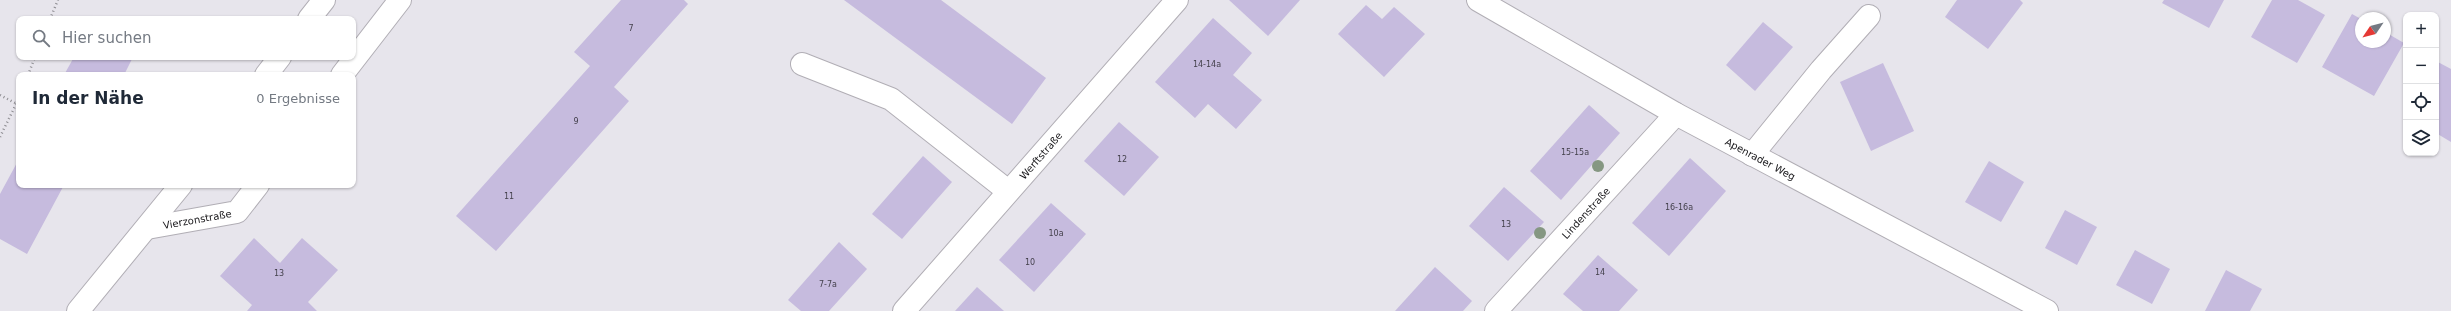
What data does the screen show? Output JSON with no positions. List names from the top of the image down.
{
  "streets": {
    "street": [
      "Werftstraße",
      "Apenrader Weg",
      "Lindenstraße",
      "Vierzonstraße"
    ]
  },
  "crossings": [
    ["Apenrader Weg", "Lindenstraße"]
  ],
  "house_numbers": [
    "7",
    "14-14a",
    "9",
    "15-15a",
    "12",
    "11",
    "16-16a",
    "13",
    "10a",
    "10",
    "14",
    "13",
    "7-7a"
  ],
  "north": "bottom left",
  "page": {
    "map_buttons": ["+", "−"],
    "search": "Hier suchen",
    "heading": ["In der Nähe", "0 Ergebnisse"]
  }
}
